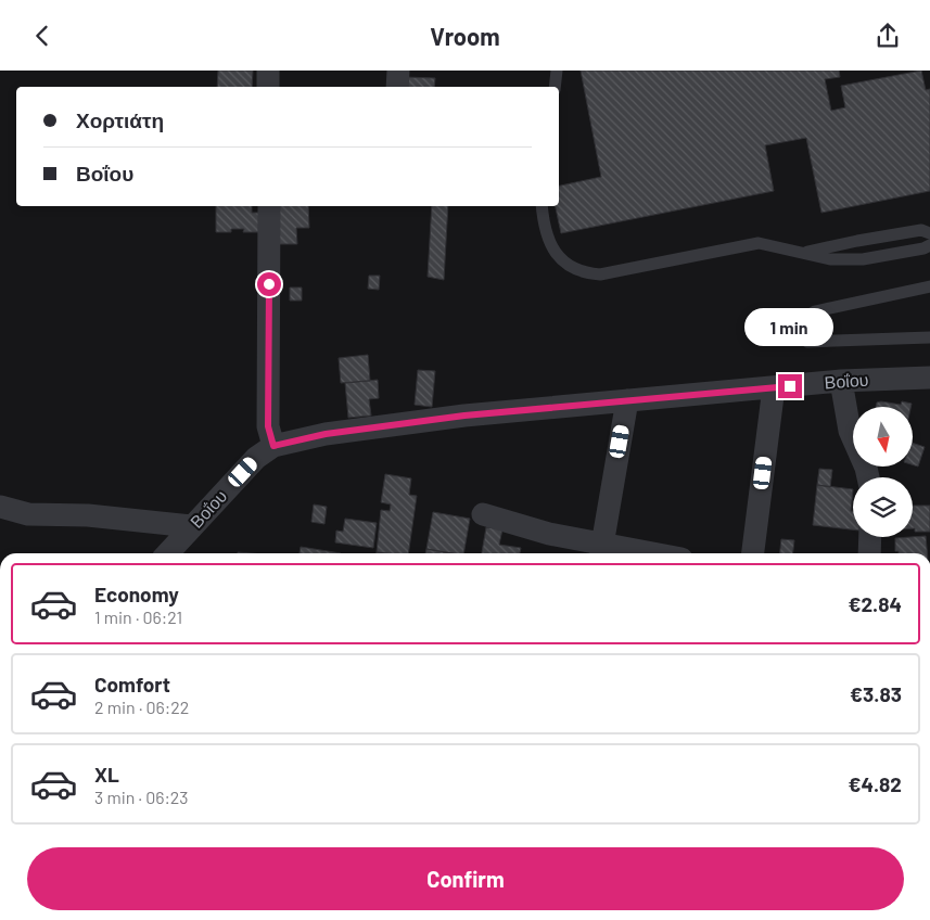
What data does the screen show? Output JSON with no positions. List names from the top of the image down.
{
  "streets": {
    "street": ["Βοΐου"]
  },
  "north": "bottom",
  "page": {
    "header": "Vroom",
    "banner": ["Χορτιάτη", "Βοΐου"],
    "bubble": "1 min",
    "list": [
      {
        "name": "Economy",
        "note": "1 min · 06:21",
        "value": "€2.84"
      },
      {
        "name": "Comfort",
        "note": "2 min · 06:22",
        "value": "€3.83"
      },
      {
        "name": "XL",
        "note": "3 min · 06:23",
        "value": "€4.82"
      }
    ],
    "buttons": "Confirm"
  }
}
